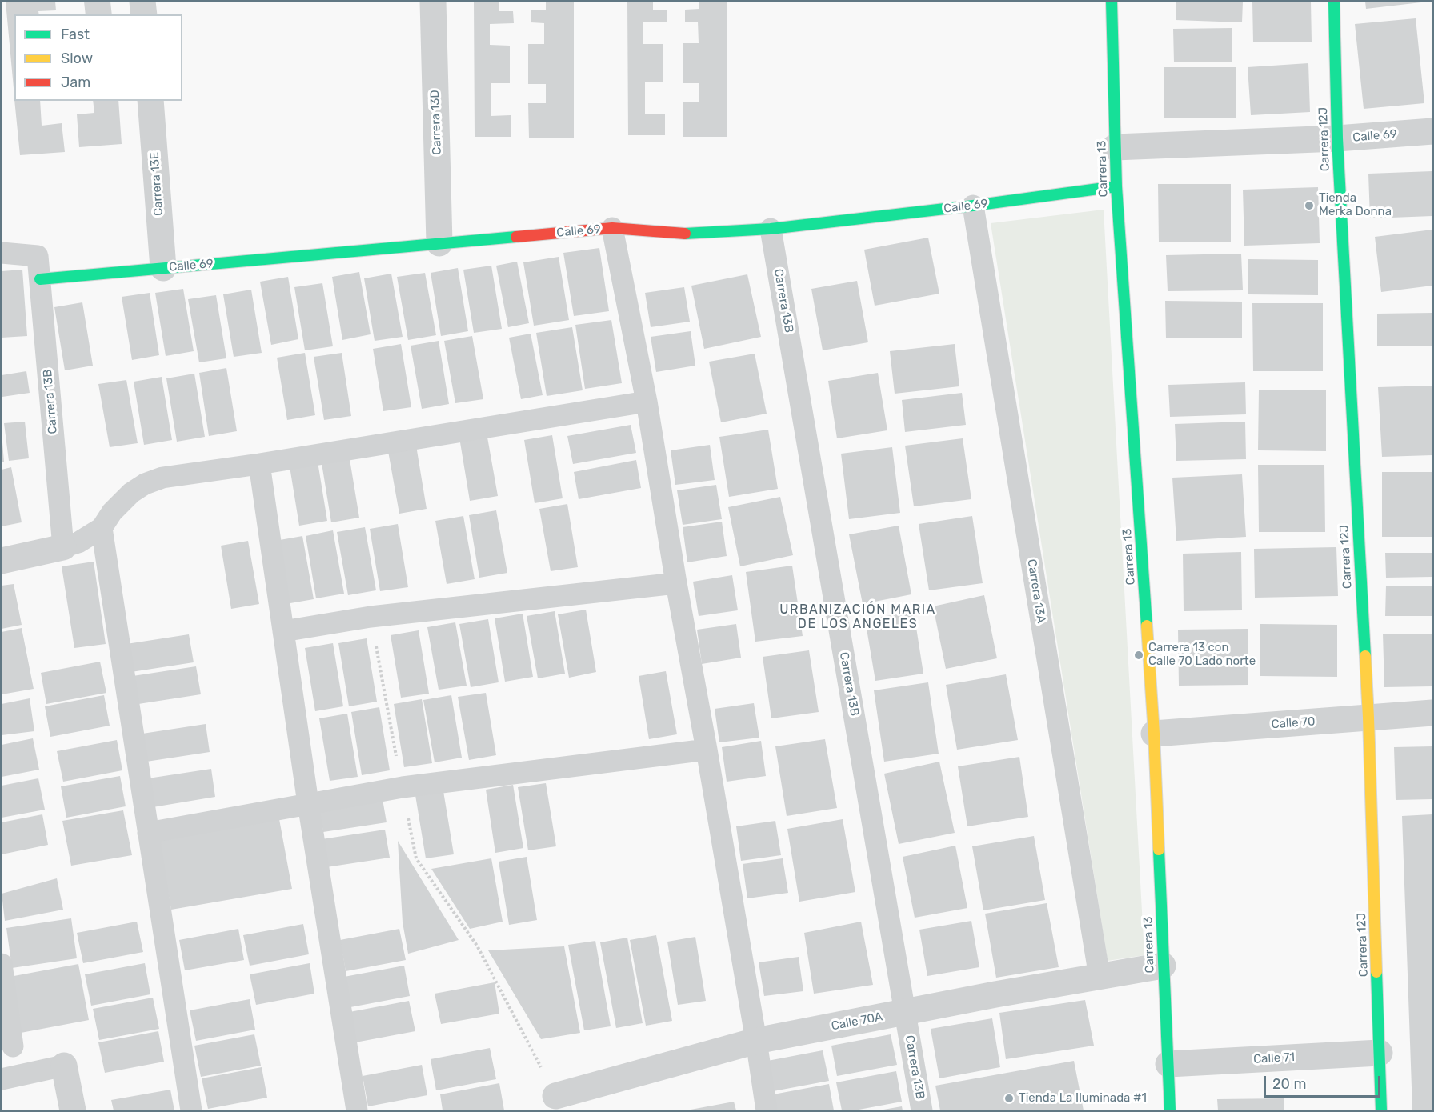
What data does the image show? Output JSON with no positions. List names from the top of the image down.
{
  "streets": {
    "street": [
      "Carrera 13D",
      "Calle 69",
      "Carrera 12J",
      "Carrera 13",
      "Carrera 13E",
      "Calle 70",
      "Calle 70A",
      "Calle 71"
    ],
    "lane": ["Carrera 13B", "Carrera 13A"]
  },
  "crossings": [
    ["Carrera 13D", "Calle 69"],
    ["Calle 69", "Carrera 12J"],
    ["Calle 69", "Carrera 13"],
    ["Calle 69", "Carrera 13E"],
    ["Calle 69", "Carrera 13B"],
    ["Calle 69", "Carrera 13A"],
    ["Carrera 12J", "Calle 70"],
    ["Carrera 12J", "Calle 71"],
    ["Carrera 13", "Calle 70"],
    ["Carrera 13", "Calle 70A"],
    ["Carrera 13", "Calle 71"],
    ["Carrera 13B", "Calle 70A"],
    ["Carrera 13A", "Calle 70A"]
  ],
  "districts": ["URBANIZACIÓN MARIA DE LOS ANGELES"],
  "places": ["Tienda Merka Donna", "Carrera 13 con Calle 70 Lado norte", "Tienda La Iluminada #1"],
  "legend": ["Fast", "Slow", "Jam"],
  "scale_bar": "20 m"
}
